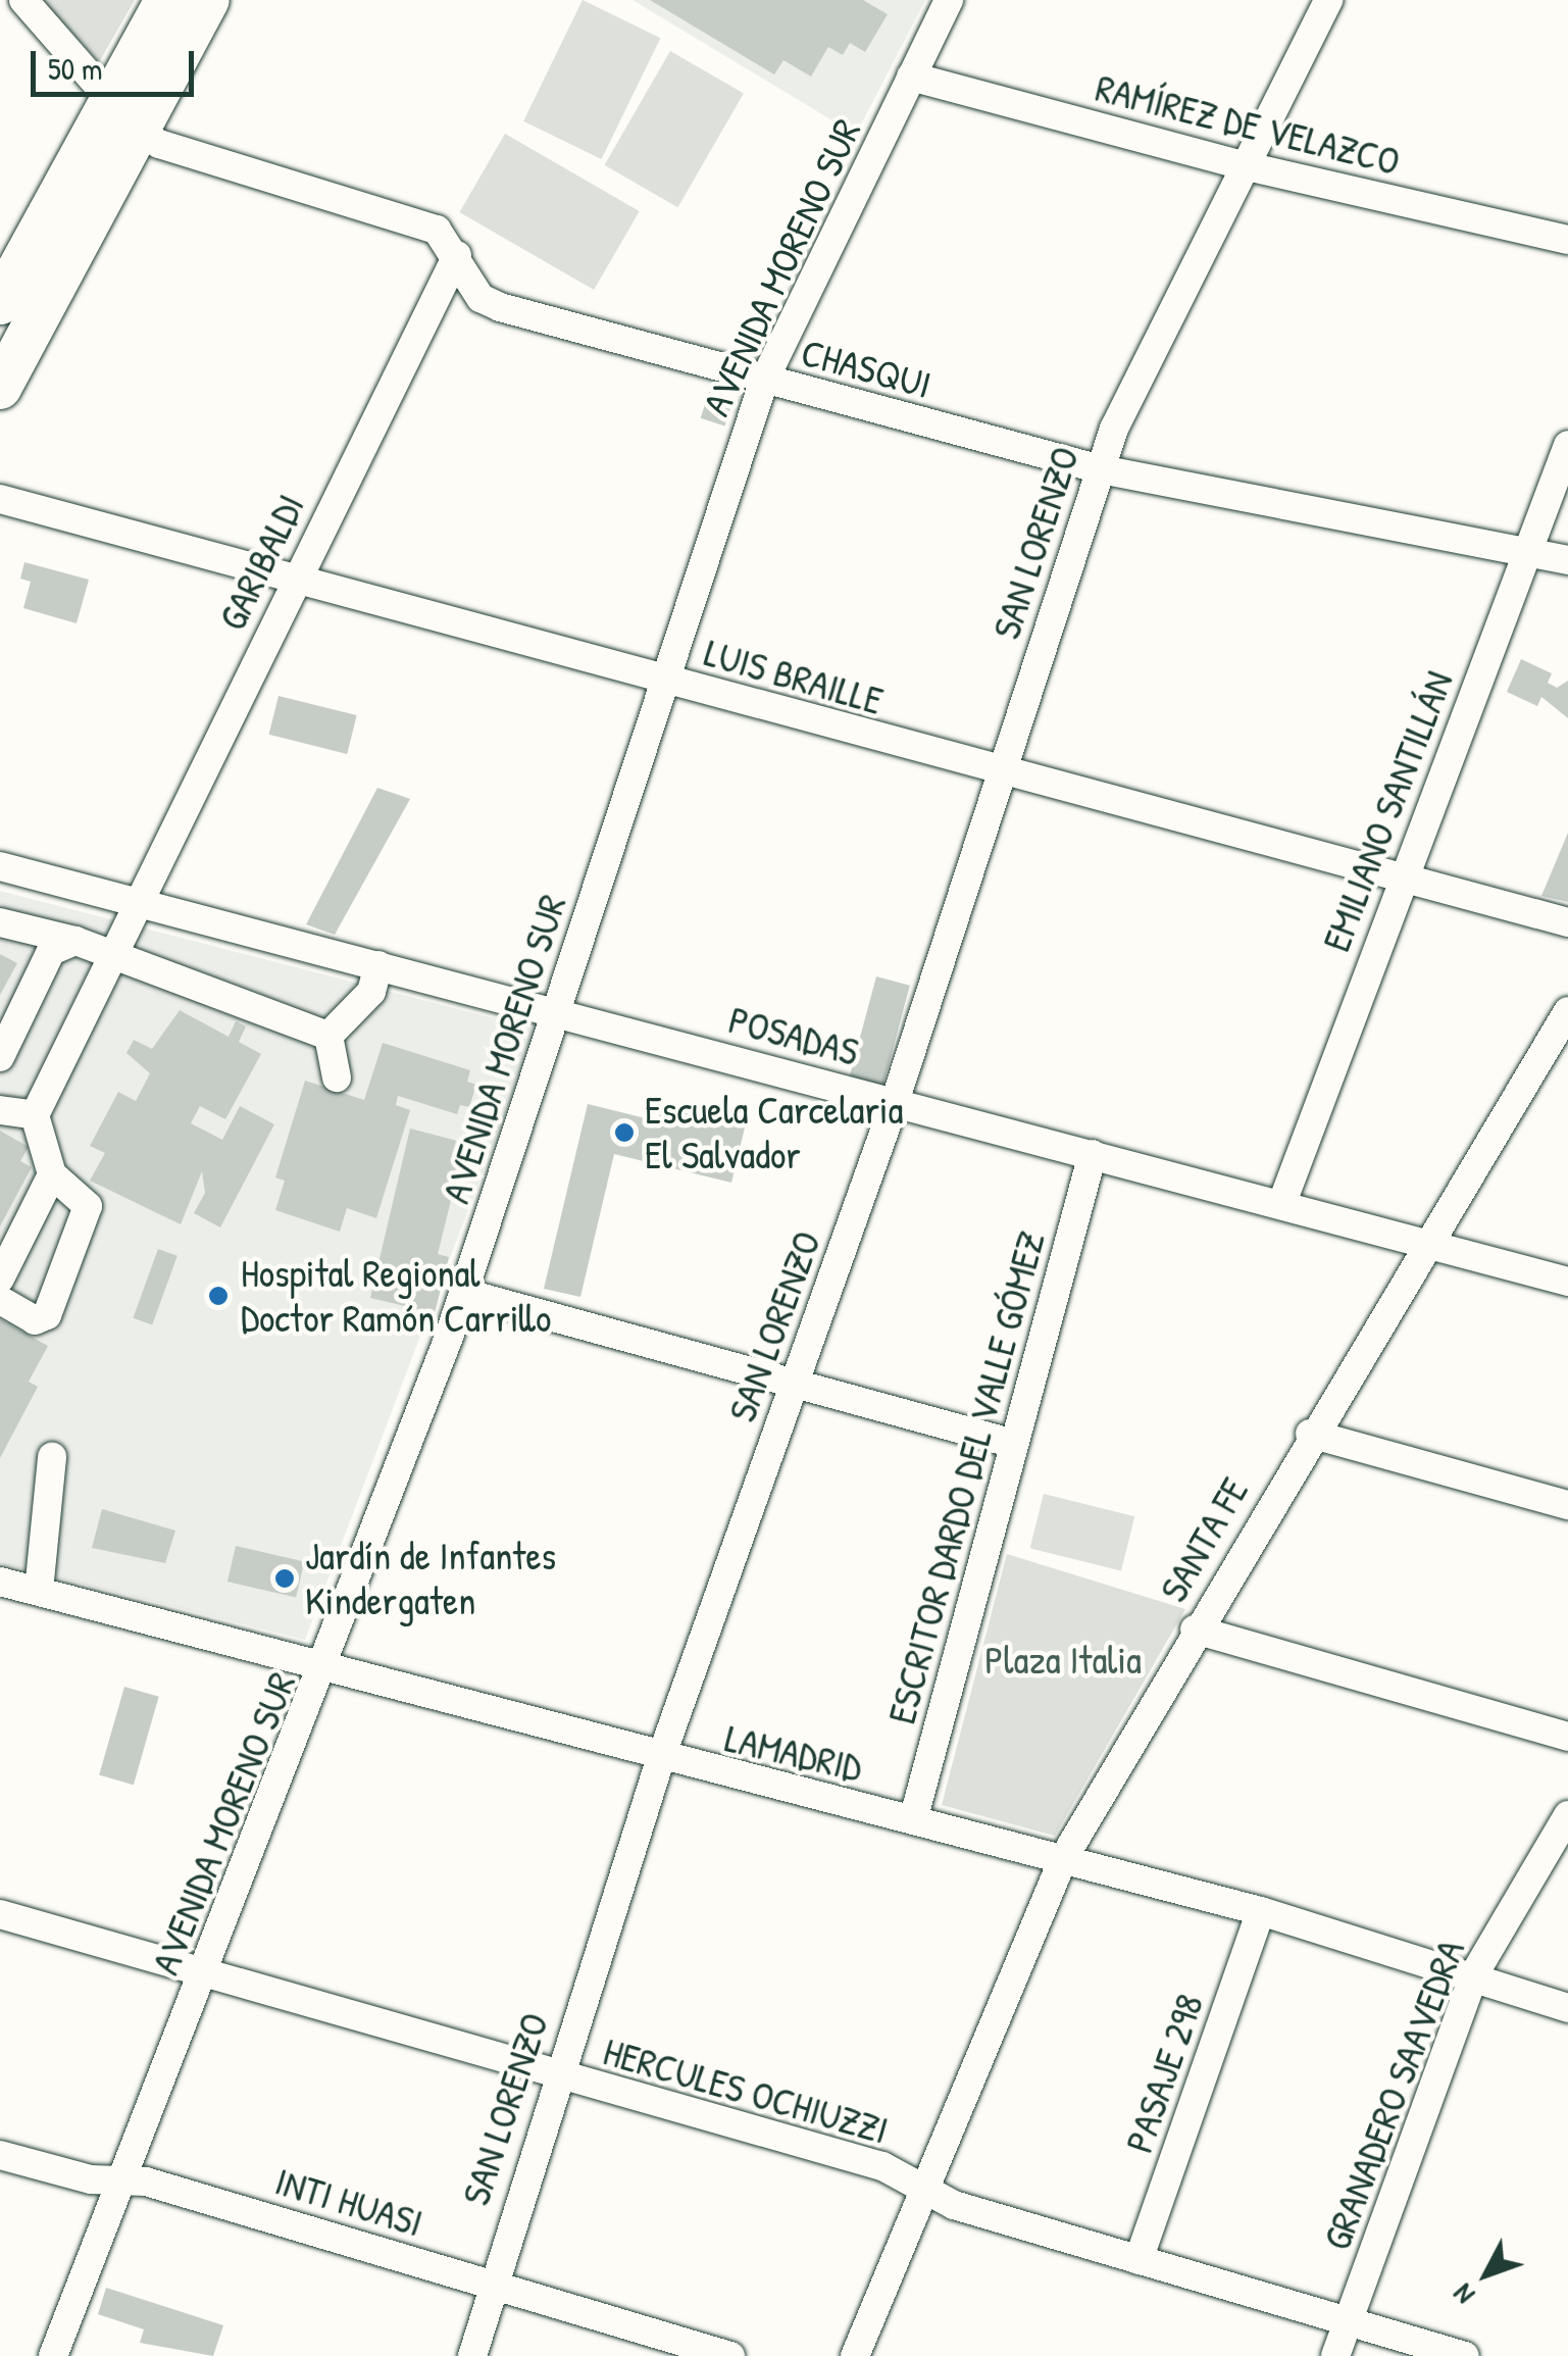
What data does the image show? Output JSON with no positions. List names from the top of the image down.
{
  "streets": {
    "street": [
      "RAMÍREZ DE VELAZCO",
      "AVENIDA MORENO SUR",
      "CHASQUI",
      "SAN LORENZO",
      "GARIBALDI",
      "LUIS BRAILLE",
      "EMILIANO SANTILLÁN",
      "POSADAS",
      "ESCRITOR DARDO DEL VALLE GÓMEZ",
      "SANTA FE",
      "LAMADRID",
      "PASAJE 298",
      "HERCULES OCHIUZZI",
      "GRANADERO SAAVEDRA",
      "INTI HUASI"
    ]
  },
  "crossings": [
    ["RAMÍREZ DE VELAZCO", "AVENIDA MORENO SUR"],
    ["RAMÍREZ DE VELAZCO", "SAN LORENZO"],
    ["AVENIDA MORENO SUR", "CHASQUI"],
    ["AVENIDA MORENO SUR", "LUIS BRAILLE"],
    ["AVENIDA MORENO SUR", "POSADAS"],
    ["AVENIDA MORENO SUR", "LAMADRID"],
    ["AVENIDA MORENO SUR", "HERCULES OCHIUZZI"],
    ["AVENIDA MORENO SUR", "INTI HUASI"],
    ["CHASQUI", "SAN LORENZO"],
    ["CHASQUI", "GARIBALDI"],
    ["CHASQUI", "EMILIANO SANTILLÁN"],
    ["SAN LORENZO", "LUIS BRAILLE"],
    ["SAN LORENZO", "POSADAS"],
    ["SAN LORENZO", "LAMADRID"],
    ["SAN LORENZO", "HERCULES OCHIUZZI"],
    ["SAN LORENZO", "INTI HUASI"],
    ["GARIBALDI", "LUIS BRAILLE"],
    ["GARIBALDI", "POSADAS"],
    ["LUIS BRAILLE", "EMILIANO SANTILLÁN"],
    ["EMILIANO SANTILLÁN", "POSADAS"],
    ["POSADAS", "ESCRITOR DARDO DEL VALLE GÓMEZ"],
    ["POSADAS", "SANTA FE"],
    ["ESCRITOR DARDO DEL VALLE GÓMEZ", "LAMADRID"],
    ["SANTA FE", "LAMADRID"],
    ["SANTA FE", "HERCULES OCHIUZZI"],
    ["LAMADRID", "PASAJE 298"],
    ["LAMADRID", "GRANADERO SAAVEDRA"],
    ["PASAJE 298", "HERCULES OCHIUZZI"],
    ["HERCULES OCHIUZZI", "GRANADERO SAAVEDRA"]
  ],
  "parks": ["Plaza Italia"],
  "places": ["Escuela Carcelaria El Salvador", "Hospital Regional Doctor Ramón Carrillo", "Jardín de Infantes Kindergaten"],
  "scale_bar": "50 m",
  "north": "bottom left"
}
